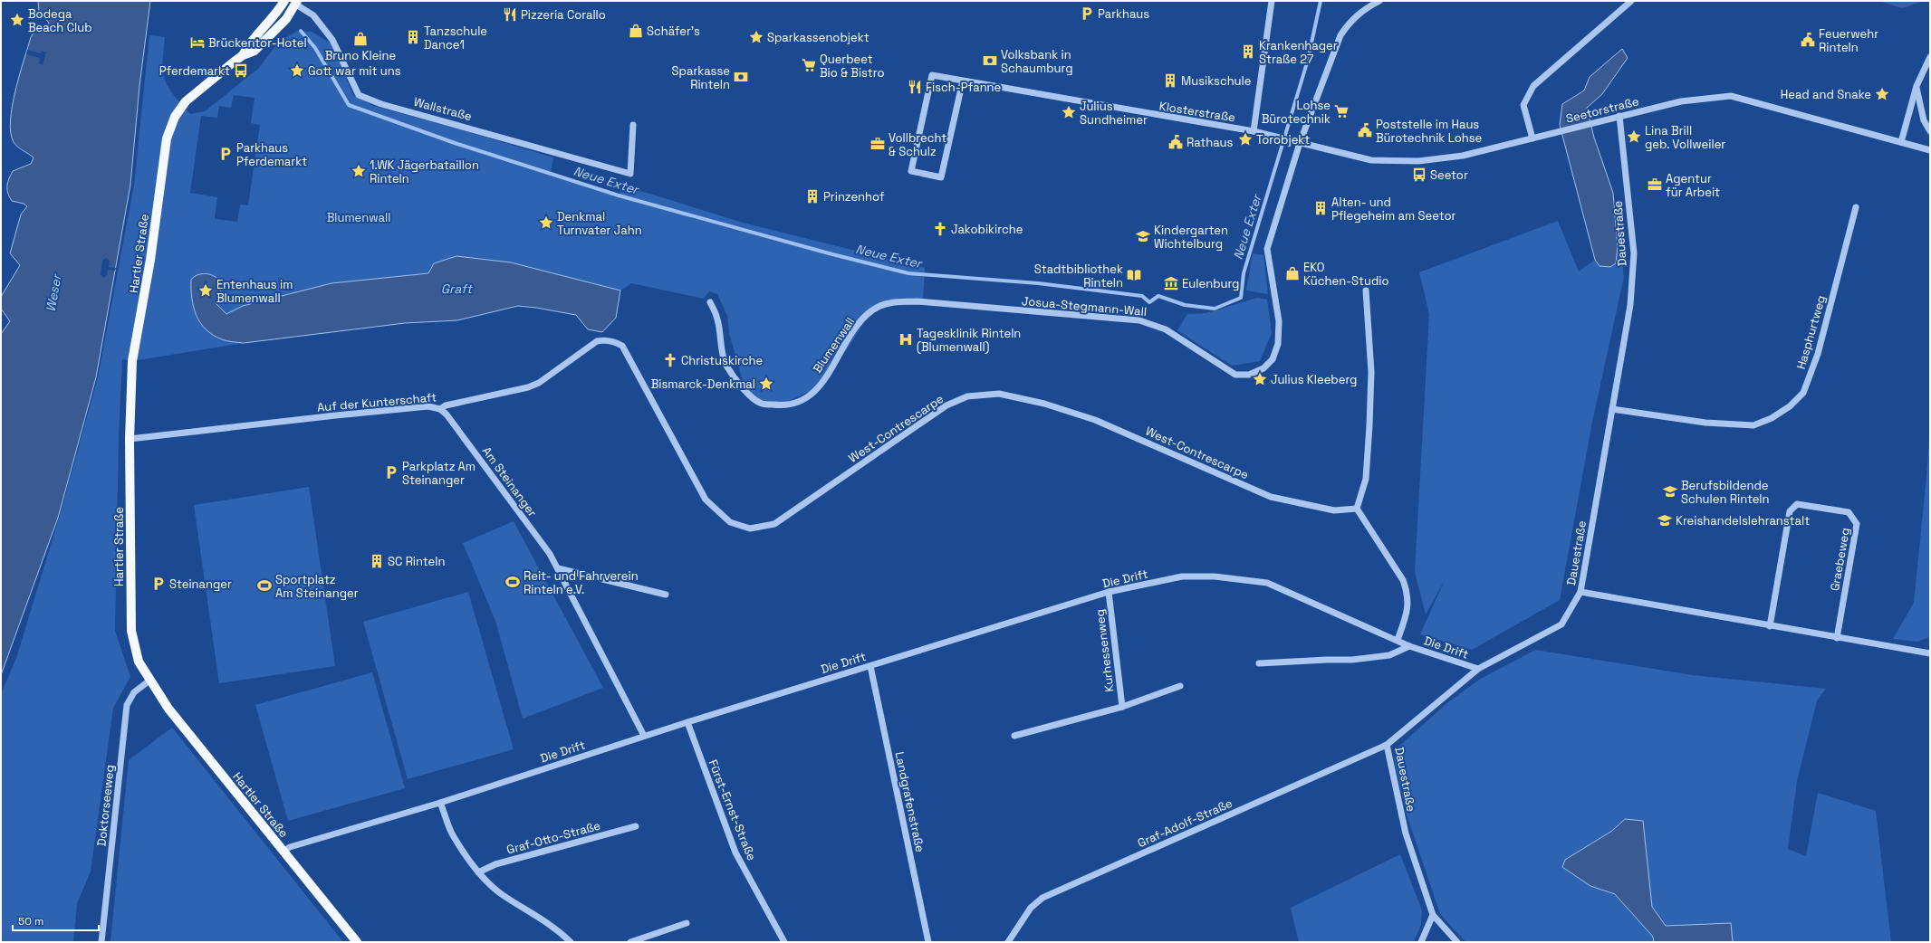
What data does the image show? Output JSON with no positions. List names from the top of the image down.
{
  "streets": {
    "main road": ["Hartler Straße"],
    "street": [
      "Wallstraße",
      "Seetorstraße",
      "Klosterstraße",
      "Dauestraße",
      "Josua-Stegmann-Wall",
      "Hasphurtweg",
      "Blumenwall",
      "Auf der Kunterschaft",
      "West-Contrescarpe",
      "Am Steinanger",
      "Graebeweg",
      "Die Drift",
      "Kurhessenweg",
      "Landgrafenstraße",
      "Doktorseeweg",
      "Fürst-Ernst-Straße",
      "Graf-Adolf-Straße",
      "Graf-Otto-Straße"
    ]
  },
  "crossings": [
    ["Seetorstraße", "Klosterstraße"],
    ["Seetorstraße", "Dauestraße"],
    ["Seetorstraße", "Josua-Stegmann-Wall"],
    ["Dauestraße", "Hasphurtweg"],
    ["Dauestraße", "Die Drift"],
    ["Dauestraße", "Graf-Adolf-Straße"],
    ["Hartler Straße", "Auf der Kunterschaft"],
    ["Hartler Straße", "Die Drift"],
    ["Hartler Straße", "Doktorseeweg"],
    ["Josua-Stegmann-Wall", "Blumenwall"],
    ["Auf der Kunterschaft", "West-Contrescarpe"],
    ["Auf der Kunterschaft", "Am Steinanger"],
    ["Am Steinanger", "Die Drift"],
    ["Die Drift", "Kurhessenweg"],
    ["Die Drift", "Landgrafenstraße"],
    ["Die Drift", "Fürst-Ernst-Straße"]
  ],
  "water": ["Neue Exter", "Graft", "Weser"],
  "parks": ["Blumenwall"],
  "places": {
    "parking": [
      "Parkhaus",
      "Parkhaus Pferdemarkt",
      "Parkplatz Am Steinanger",
      "Steinanger"
    ],
    "restaurant": ["Pizzeria Corallo", "Fisch-Pfanne"],
    "place": [
      "Bodega Beach Club",
      "Sparkassenobjekt",
      "Gott war mit uns",
      "Head and Snake",
      "Julius Sundheimer",
      "Lina Brill geb. Vollweiler",
      "Torobjekt",
      "1.WK Jägerbataillon Rinteln",
      "Denkmal Turnvater Jahn",
      "Entenhaus im Blumenwall",
      "Julius Kleeberg",
      "Bismarck-Denkmal"
    ],
    "shop": ["Schäfer's", "Bruno Kleine", "EKO Küchen-Studio"],
    "building": [
      "Tanzschule Dance1",
      "Krankenhager Straße 27",
      "Musikschule",
      "Prinzenhof",
      "Alten- und Pflegeheim am Seetor",
      "SC Rinteln"
    ],
    "public building": ["Feuerwehr Rinteln", "Poststelle im Haus Bürotechnik Lohse", "Rathaus"],
    "hotel": ["Brückentor-Hotel"],
    "bank": ["Volksbank in Schaumburg", "Sparkasse Rinteln"],
    "supermarket": ["Querbeet Bio & Bistro", "Lohse Bürotechnik"],
    "bus stop": ["Pferdemarkt", "Seetor"],
    "office": ["Vollbrecht & Schulz", "Agentur für Arbeit"],
    "church": ["Jakobikirche", "Christuskirche"],
    "school or university": ["Kindergarten Wichtelburg", "Berufsbildende Schulen Rinteln", "Kreishandelslehranstalt"],
    "library": ["Stadtbibliothek Rinteln"],
    "museum": ["Eulenburg"],
    "hospital": ["Tagesklinik Rinteln (Blumenwall)"],
    "sports": ["Reit- und Fahrverein Rinteln e.V.", "Sportplatz Am Steinanger"]
  },
  "scale_bar": "50 m"
}
